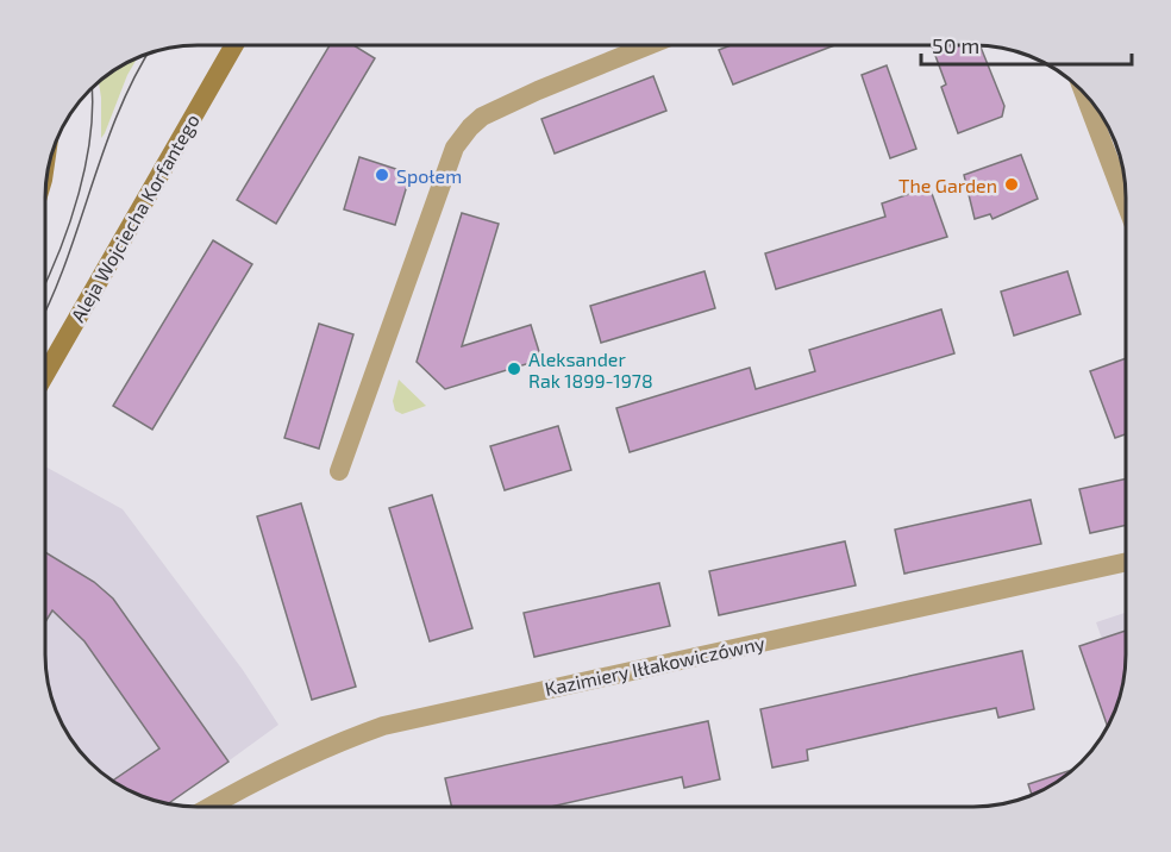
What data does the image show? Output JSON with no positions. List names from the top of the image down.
{
  "streets": {
    "main road": ["Aleja Wojciecha Korfantego"],
    "street": ["Kazimiery Iłłakowiczówny"]
  },
  "places": ["Społem", "The Garden", "Aleksander Rak 1899-1978"],
  "scale_bar": "50 m"
}
